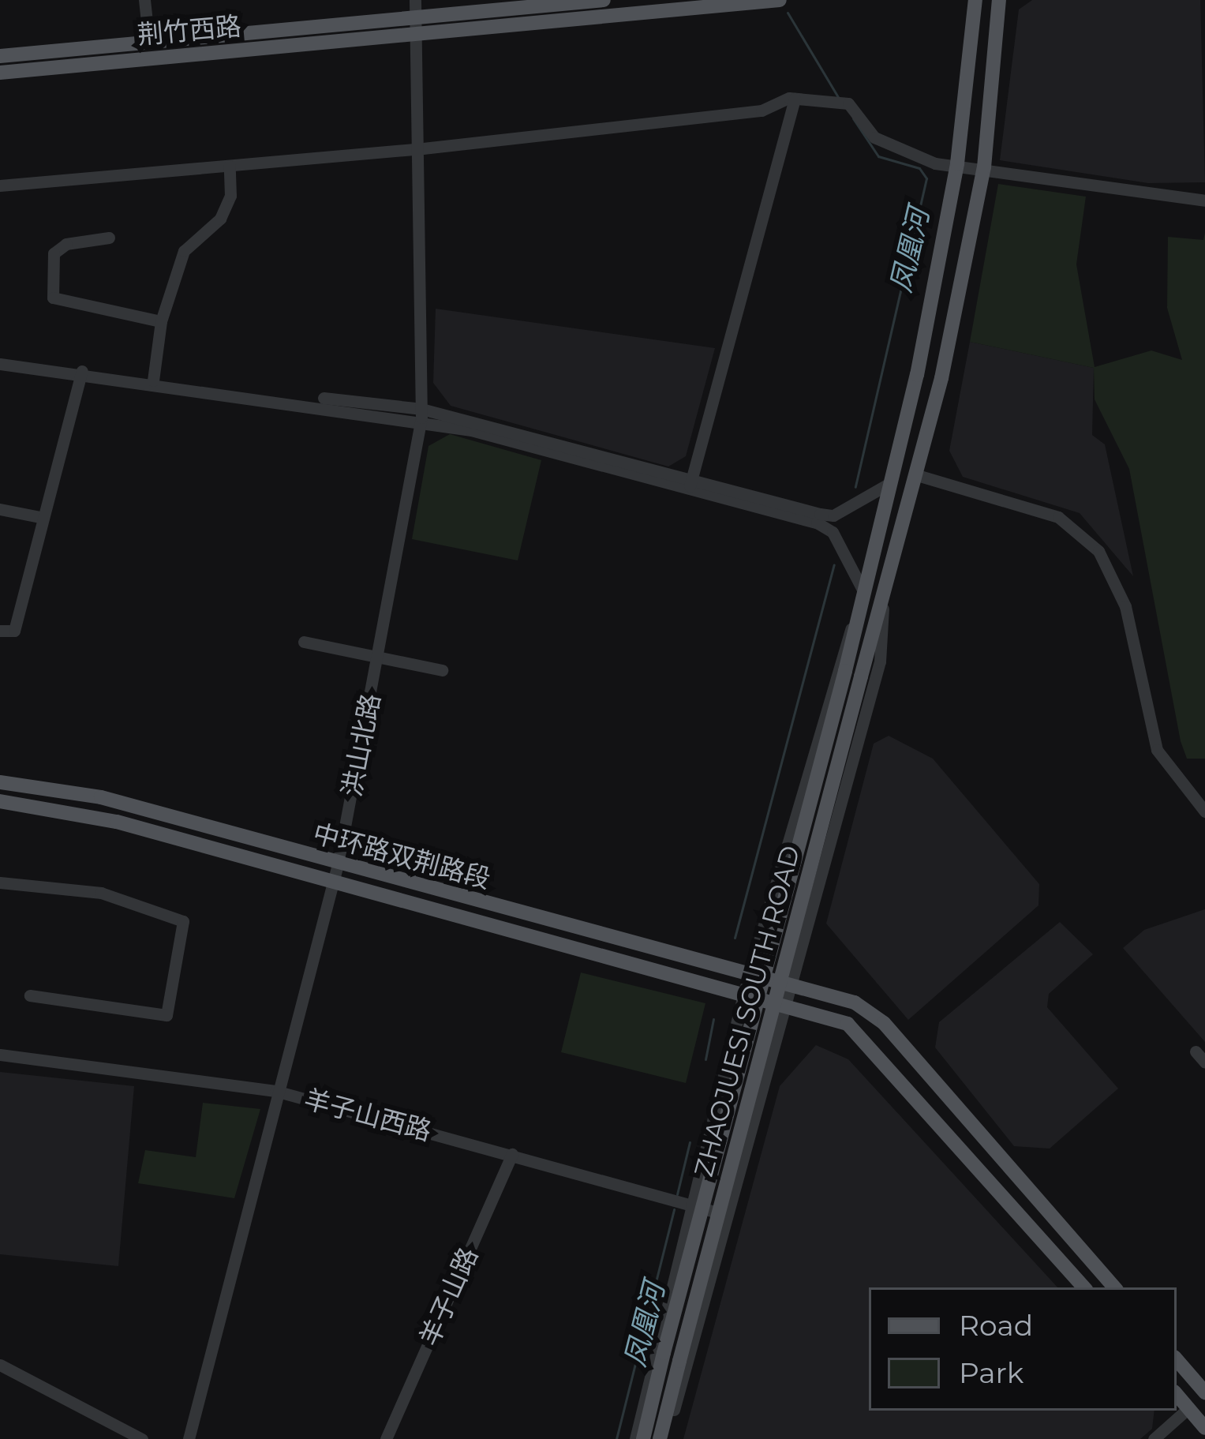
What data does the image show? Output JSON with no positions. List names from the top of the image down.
{
  "streets": {
    "main road": ["荆竹西路", "中环路双荆路段", "ZHAOJUESI SOUTH ROAD"],
    "street": ["洪山北路", "羊子山西路", "羊子山路"]
  },
  "crossings": [
    ["荆竹西路", "洪山北路"],
    ["洪山北路", "中环路双荆路段"],
    ["洪山北路", "羊子山西路"],
    ["中环路双荆路段", "ZHAOJUESI SOUTH ROAD"],
    ["ZHAOJUESI SOUTH ROAD", "羊子山西路"],
    ["羊子山西路", "羊子山路"]
  ],
  "water": ["凤凰河"],
  "legend": ["Road", "Park"]
}
